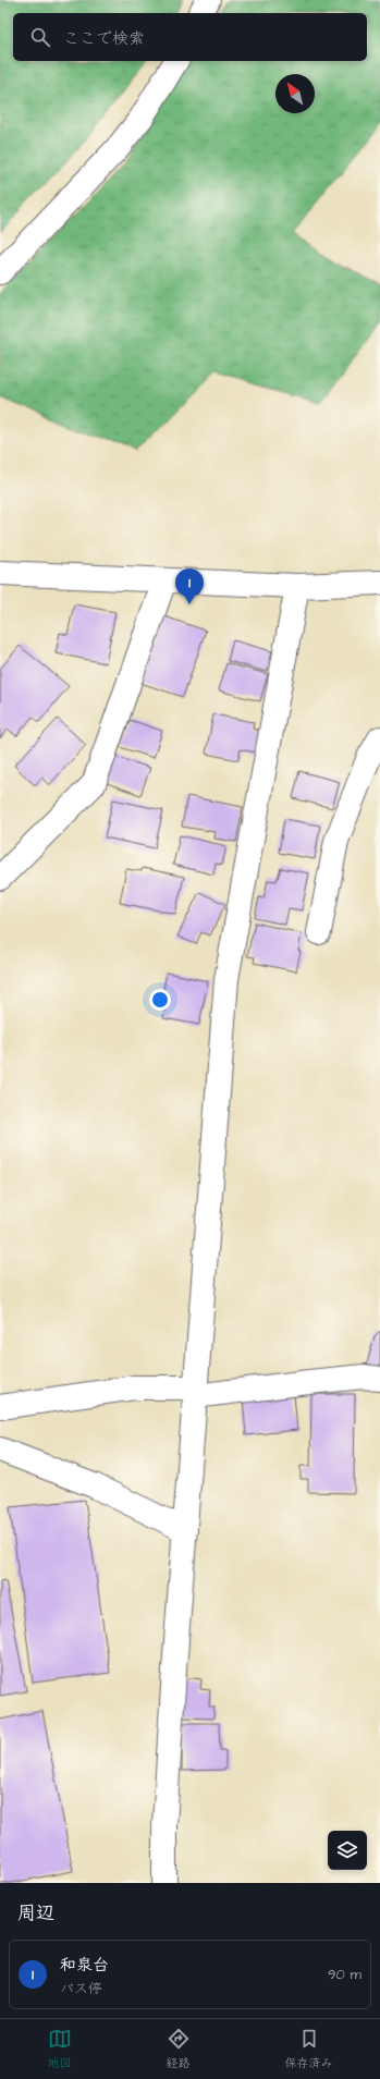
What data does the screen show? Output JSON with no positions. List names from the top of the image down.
{
  "north": "top left",
  "page": {
    "search": "ここで検索",
    "pins": "1",
    "heading": "周辺",
    "list": [
      {
        "mark": "1",
        "name": "和泉台",
        "note": "バス停",
        "value": "90 m"
      }
    ],
    "nav": ["地図", "経路", "保存済み"]
  }
}
